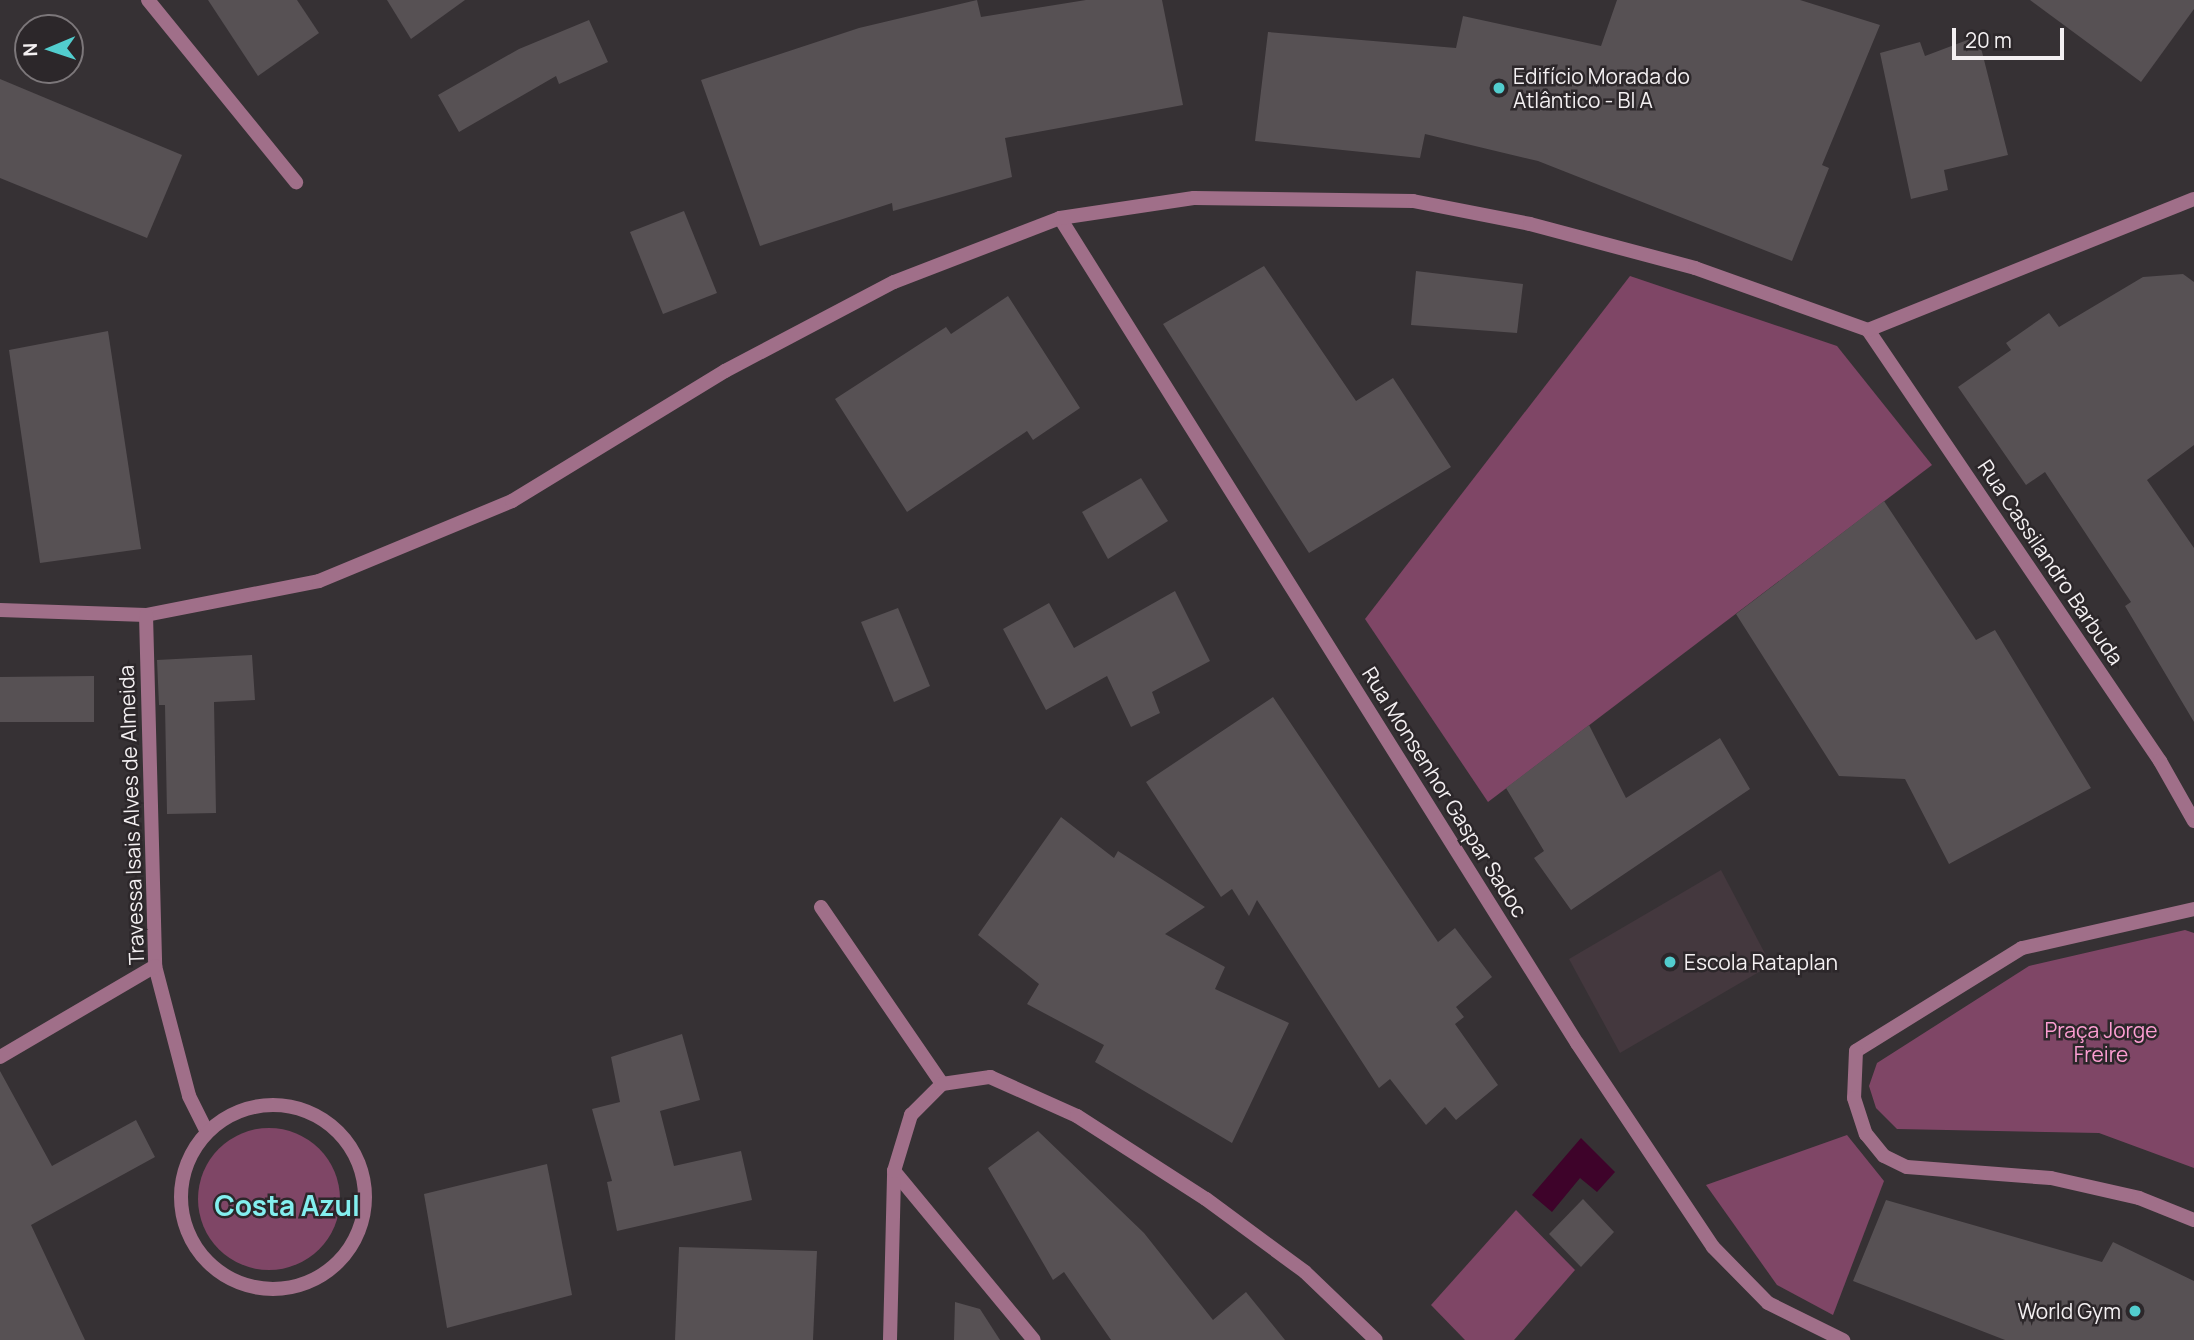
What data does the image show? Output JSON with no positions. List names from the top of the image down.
{
  "streets": {
    "street": ["Rua Cassilandro Barbuda", "Rua Monsenhor Gaspar Sadoc", "Travessa Isais Alves de Almeida"]
  },
  "districts": ["Costa Azul"],
  "parks": ["Praça Jorge Freire"],
  "places": ["Edifício Morada do Atlântico - Bl A", "Escola Rataplan", "World Gym"],
  "scale_bar": "20 m",
  "north": "left"
}
